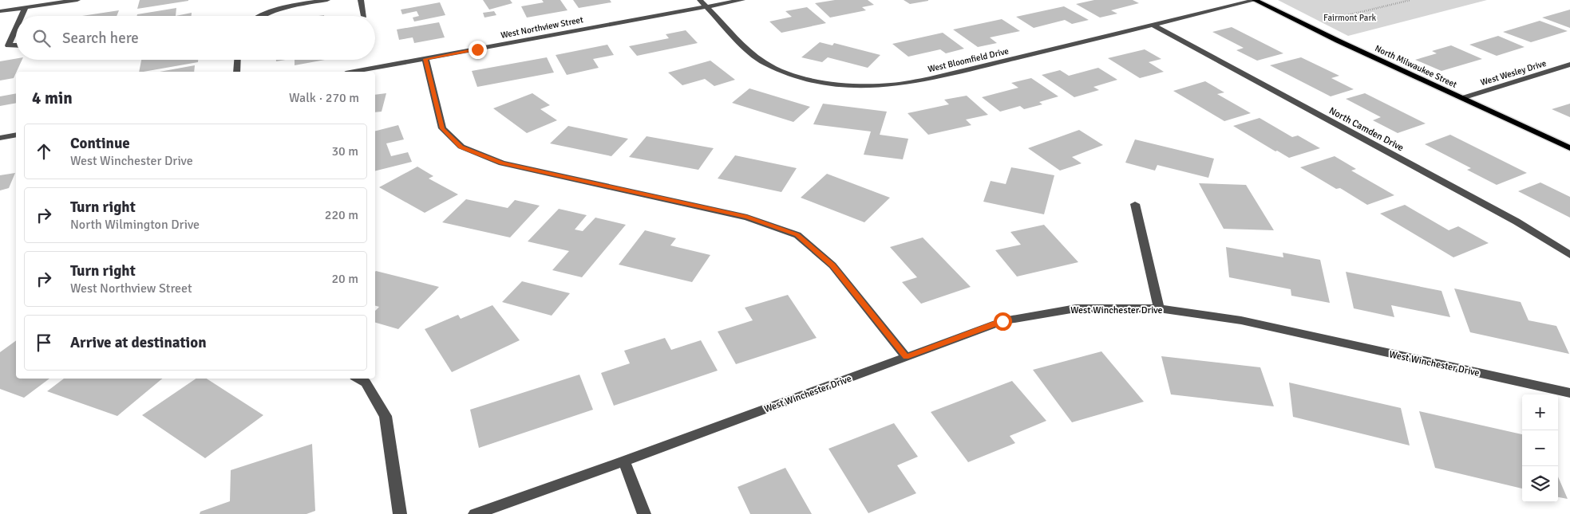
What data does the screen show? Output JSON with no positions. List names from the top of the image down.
{
  "streets": {
    "main road": ["North Milwaukee Street"],
    "street": [
      "West Northview Street",
      "West Bloomfield Drive",
      "West Wesley Drive",
      "North Camden Drive",
      "West Winchester Drive"
    ]
  },
  "crossings": [
    ["West Northview Street", "West Bloomfield Drive"],
    ["West Bloomfield Drive", "North Milwaukee Street"],
    ["West Bloomfield Drive", "North Camden Drive"],
    ["North Milwaukee Street", "West Wesley Drive"]
  ],
  "parks": ["Fairmont Park"],
  "page": {
    "search": "Search here",
    "heading": ["4 min", "Walk · 270 m"],
    "list": [
      ["Continue", "West Winchester Drive", "30 m"],
      ["Turn right", "North Wilmington Drive", "220 m"],
      ["Turn right", "West Northview Street", "20 m"],
      "Arrive at destination"
    ],
    "map_buttons": ["+", "−"]
  }
}
